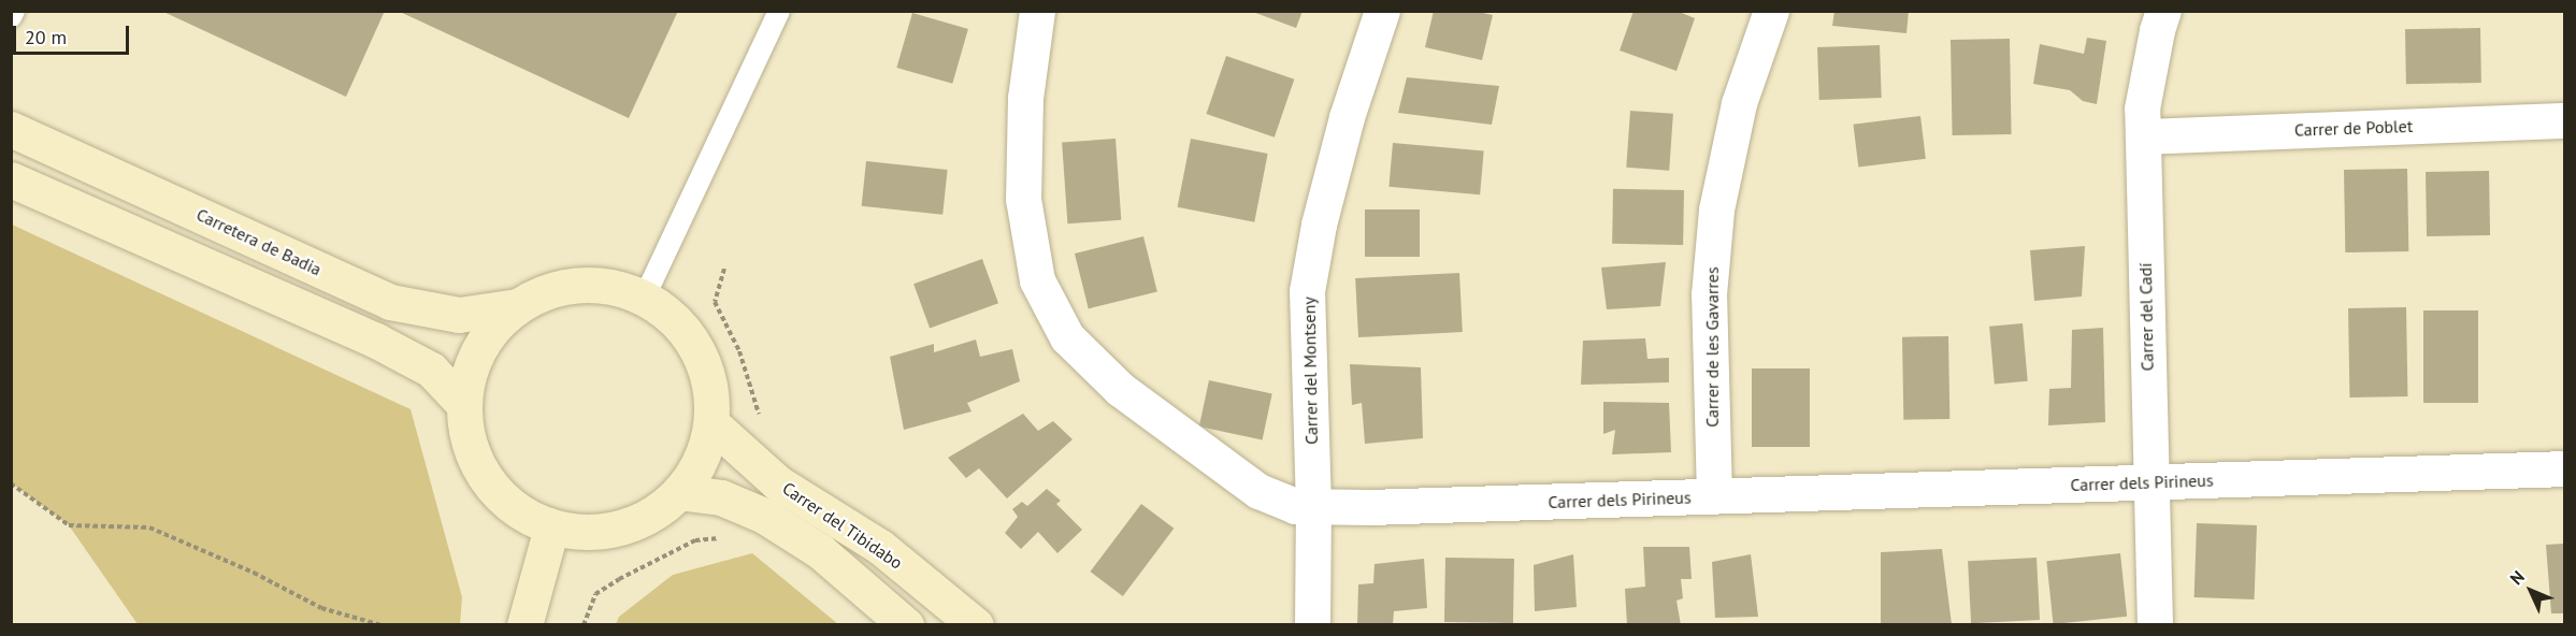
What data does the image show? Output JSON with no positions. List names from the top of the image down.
{
  "streets": {
    "street": [
      "Carrer de Poblet",
      "Carretera de Badia",
      "Carrer del Cadí",
      "Carrer de les Gavarres",
      "Carrer del Montseny",
      "Carrer dels Pirineus",
      "Carrer del Tibidabo"
    ]
  },
  "crossings": [
    ["Carrer de Poblet", "Carrer del Cadí"],
    ["Carrer del Cadí", "Carrer dels Pirineus"],
    ["Carrer de les Gavarres", "Carrer dels Pirineus"],
    ["Carrer del Montseny", "Carrer dels Pirineus"]
  ],
  "scale_bar": "20 m",
  "north": "top left"
}
